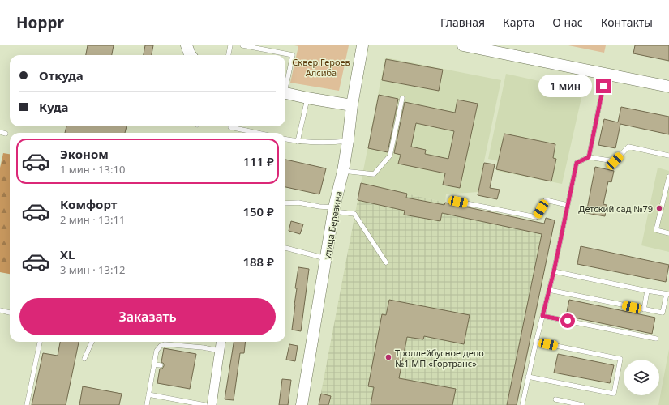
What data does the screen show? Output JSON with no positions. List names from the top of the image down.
{
  "streets": {
    "street": ["улица Березина"]
  },
  "parks": ["Сквер Героев Алсиба"],
  "places": ["Детский сад №79", "Троллейбусное депо №1 МП «Гортранс»"],
  "page": {
    "header": "Hoppr",
    "nav": [
      "Главная",
      "Карта",
      "О нас",
      "Контакты"
    ],
    "banner": ["Откуда", "Куда"],
    "bubble": "1 мин",
    "list": [
      {
        "name": "Эконом",
        "note": "1 мин · 13:10",
        "value": "111 ₽"
      },
      {
        "name": "Комфорт",
        "note": "2 мин · 13:11",
        "value": "150 ₽"
      },
      {
        "name": "XL",
        "note": "3 мин · 13:12",
        "value": "188 ₽"
      }
    ],
    "buttons": "Заказать"
  }
}
